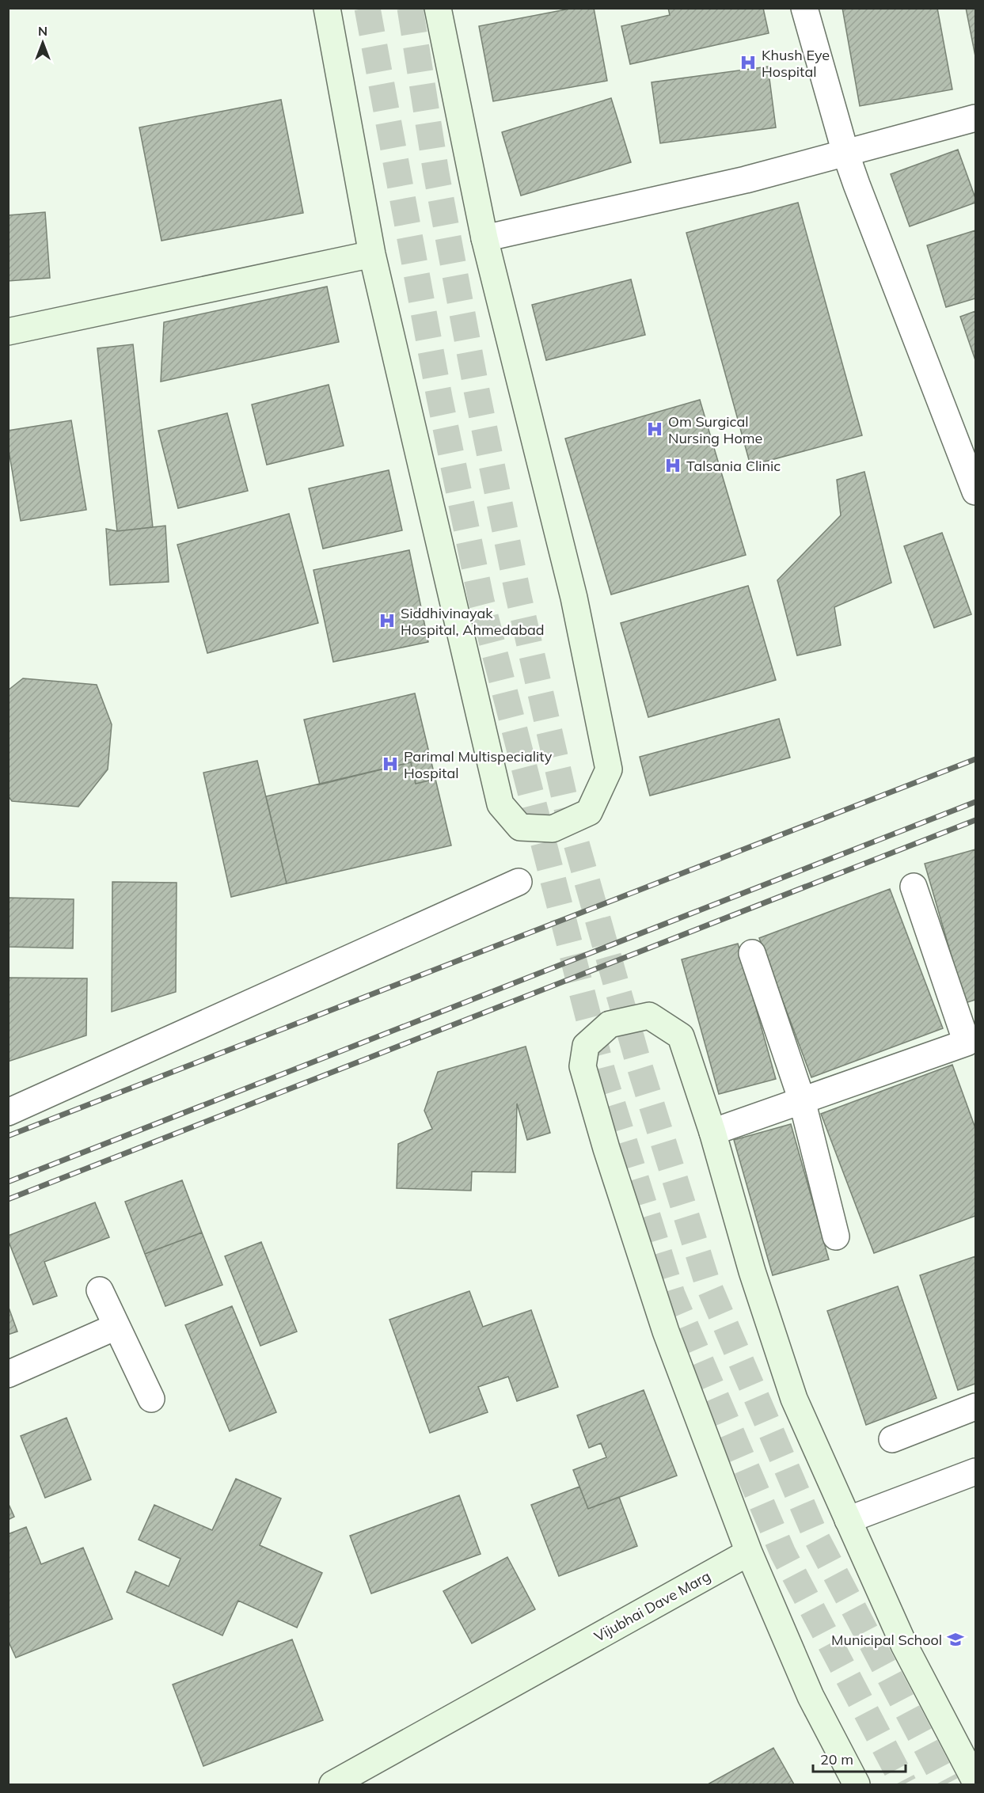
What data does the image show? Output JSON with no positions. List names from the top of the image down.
{
  "streets": {
    "street": ["Vijubhai Dave Marg"]
  },
  "places": {
    "hospital": [
      "Khush Eye Hospital",
      "Om Surgical Nursing Home",
      "Talsania Clinic",
      "Siddhivinayak Hospital, Ahmedabad",
      "Parimal Multispeciality Hospital"
    ],
    "school or university": ["Municipal School"]
  },
  "scale_bar": "20 m",
  "north": "top"
}
